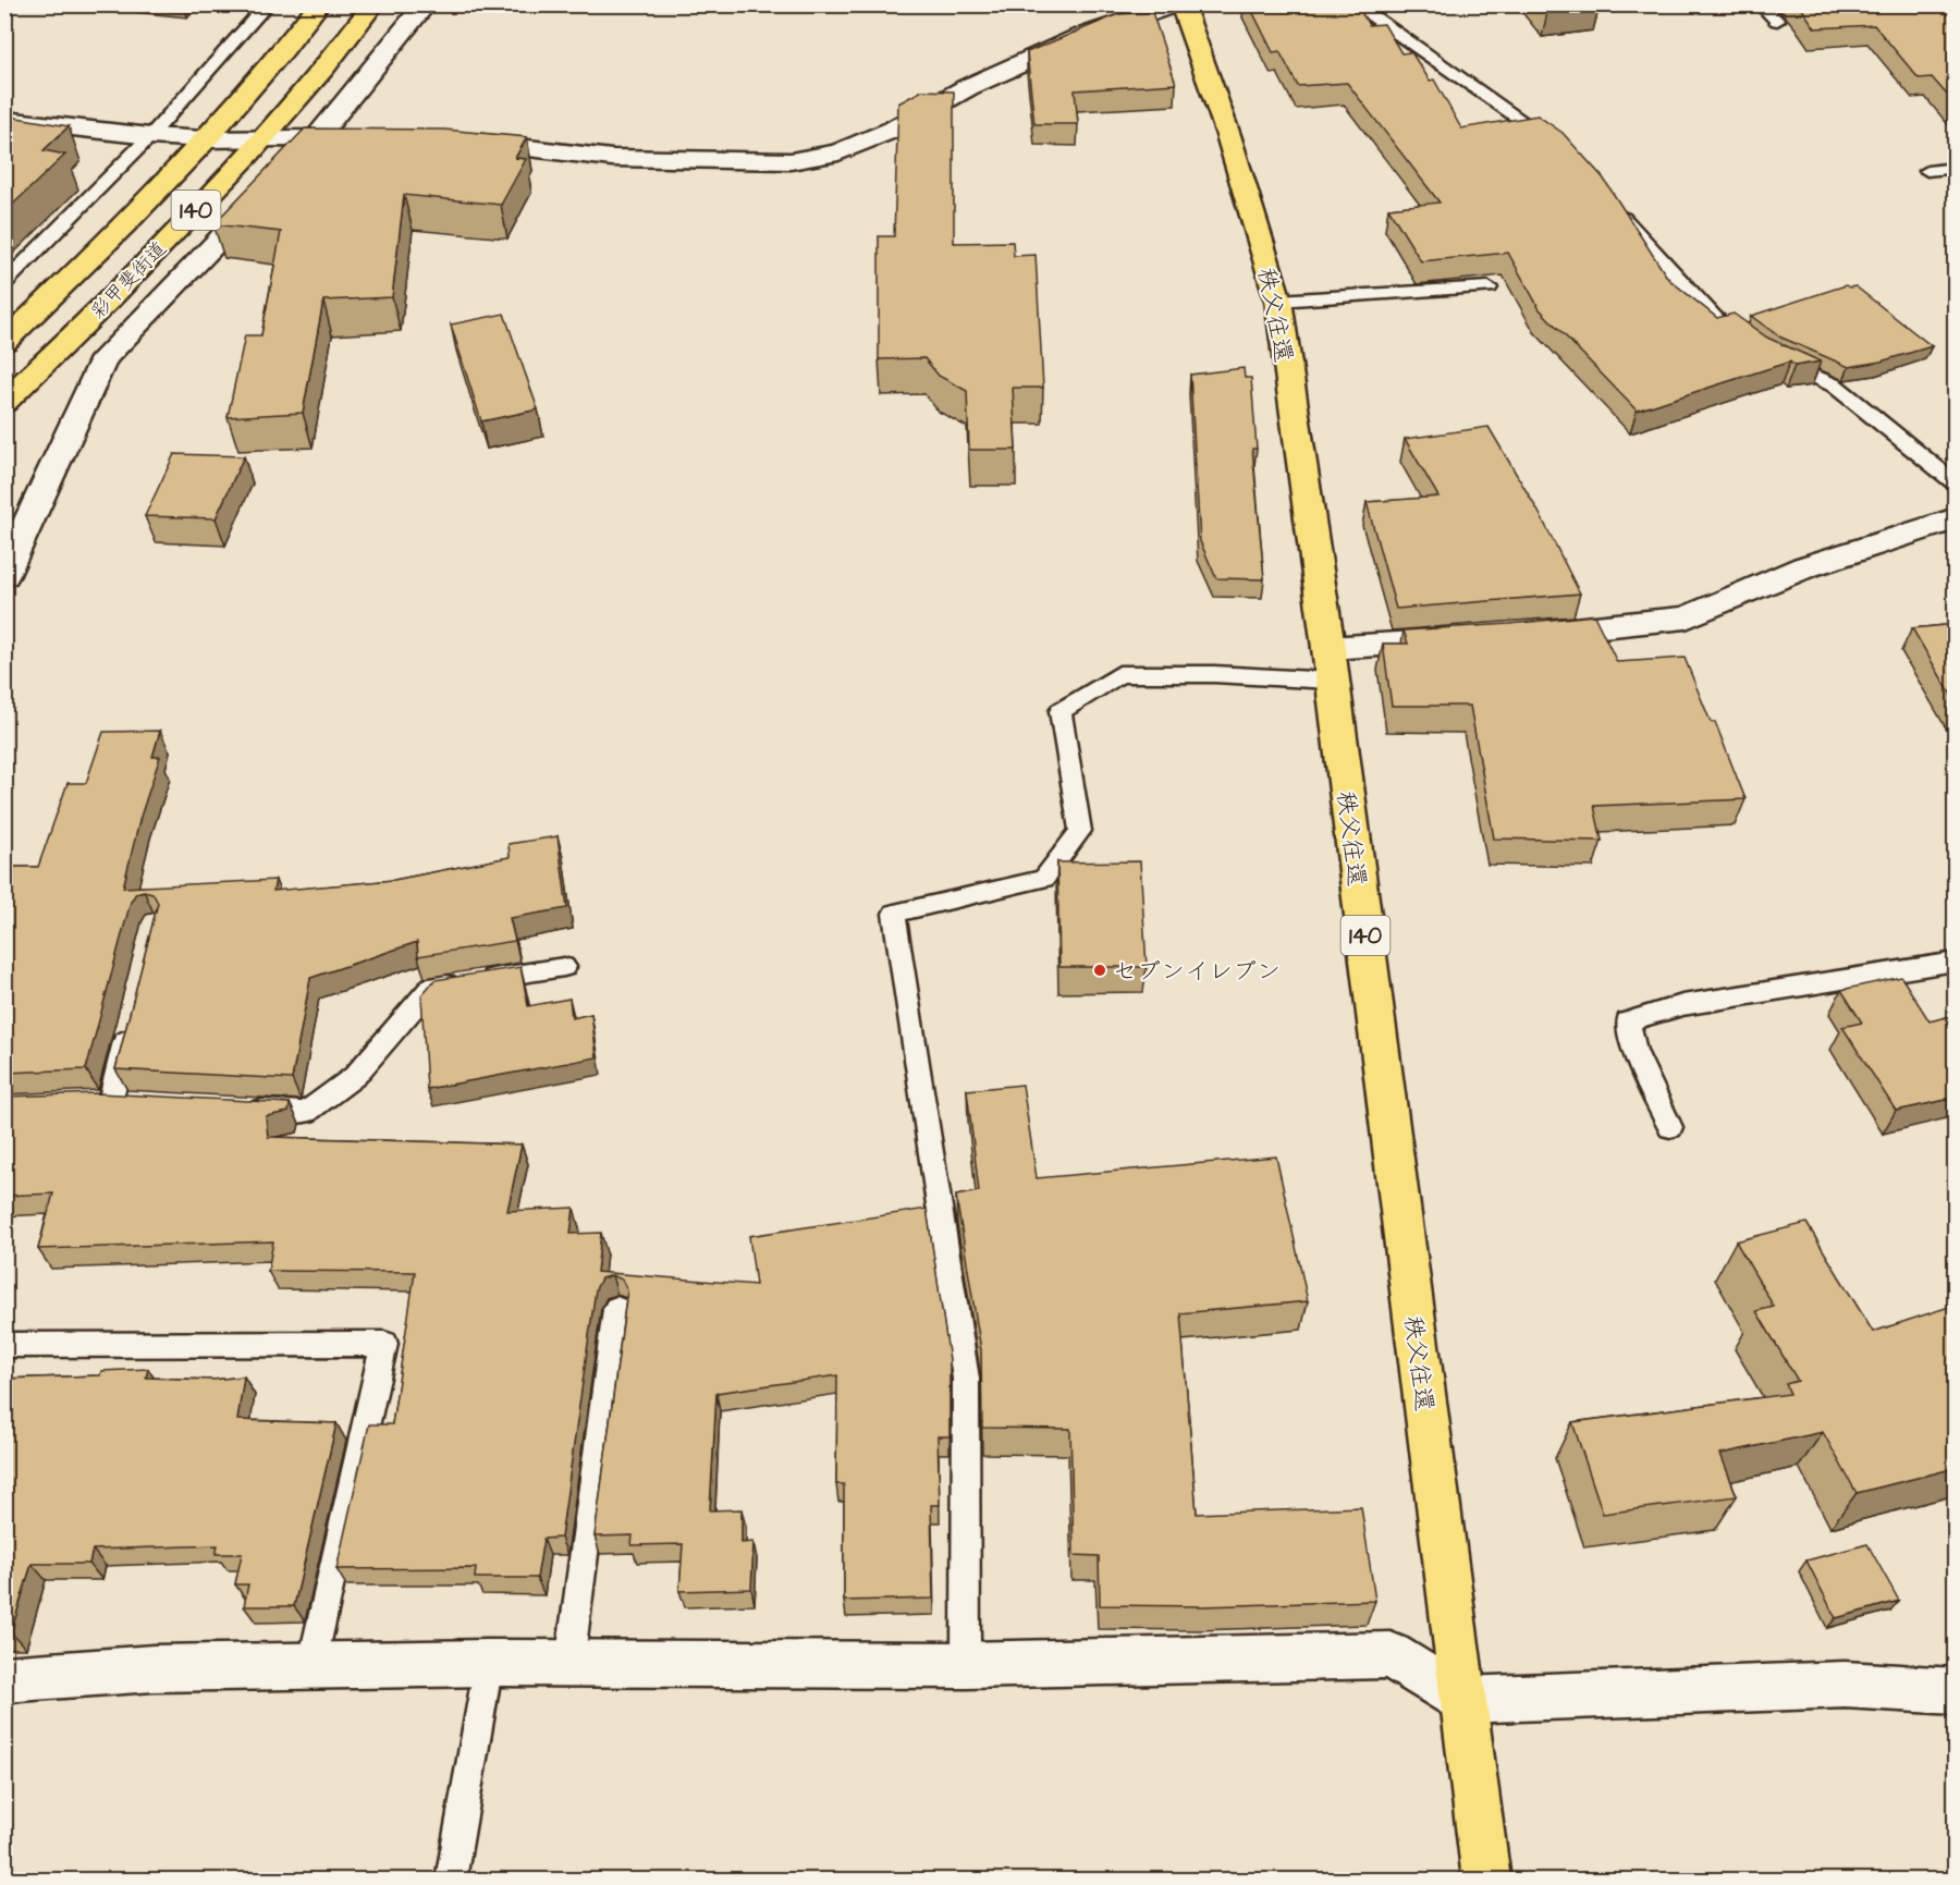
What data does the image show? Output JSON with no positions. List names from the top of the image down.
{
  "streets": {
    "highway": ["140", "彩甲斐街道", "秩父往還"]
  },
  "places": ["セブンイレブン"]
}
